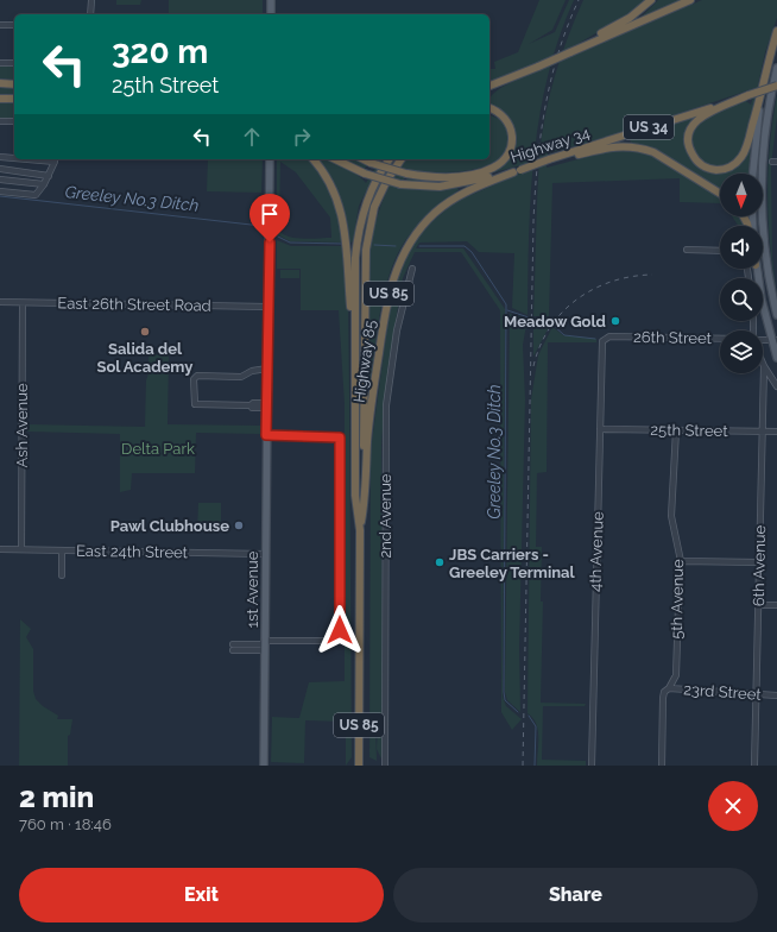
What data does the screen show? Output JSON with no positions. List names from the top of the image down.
{
  "streets": {
    "highway": [
      "US 34",
      "Highway 34",
      "US 85",
      "Highway 85"
    ],
    "main road": ["1st Avenue"],
    "street": [
      "East 26th Street Road",
      "26th Street",
      "Ash Avenue",
      "25th Street",
      "2nd Avenue",
      "East 24th Street",
      "4th Avenue",
      "6th Avenue",
      "5th Avenue",
      "23rd Street"
    ]
  },
  "crossings": [
    ["Highway 34", "Highway 85"],
    ["East 26th Street Road", "Ash Avenue"],
    ["East 26th Street Road", "1st Avenue"],
    ["26th Street", "4th Avenue"],
    ["Ash Avenue", "East 24th Street"],
    ["25th Street", "4th Avenue"],
    ["25th Street", "6th Avenue"],
    ["25th Street", "5th Avenue"],
    ["East 24th Street", "1st Avenue"],
    ["6th Avenue", "23rd Street"],
    ["5th Avenue", "23rd Street"]
  ],
  "water": ["Greeley No.3 Ditch"],
  "parks": ["Delta Park"],
  "places": [
    "Meadow Gold",
    "Salida del Sol Academy",
    "Pawl Clubhouse",
    "JBS Carriers - Greeley Terminal"
  ],
  "north": "bottom",
  "page": {
    "turn": ["320 m", "25th Street"],
    "heading": ["2 min", "760 m · 18:46"],
    "buttons": ["Exit", "Share"]
  }
}
